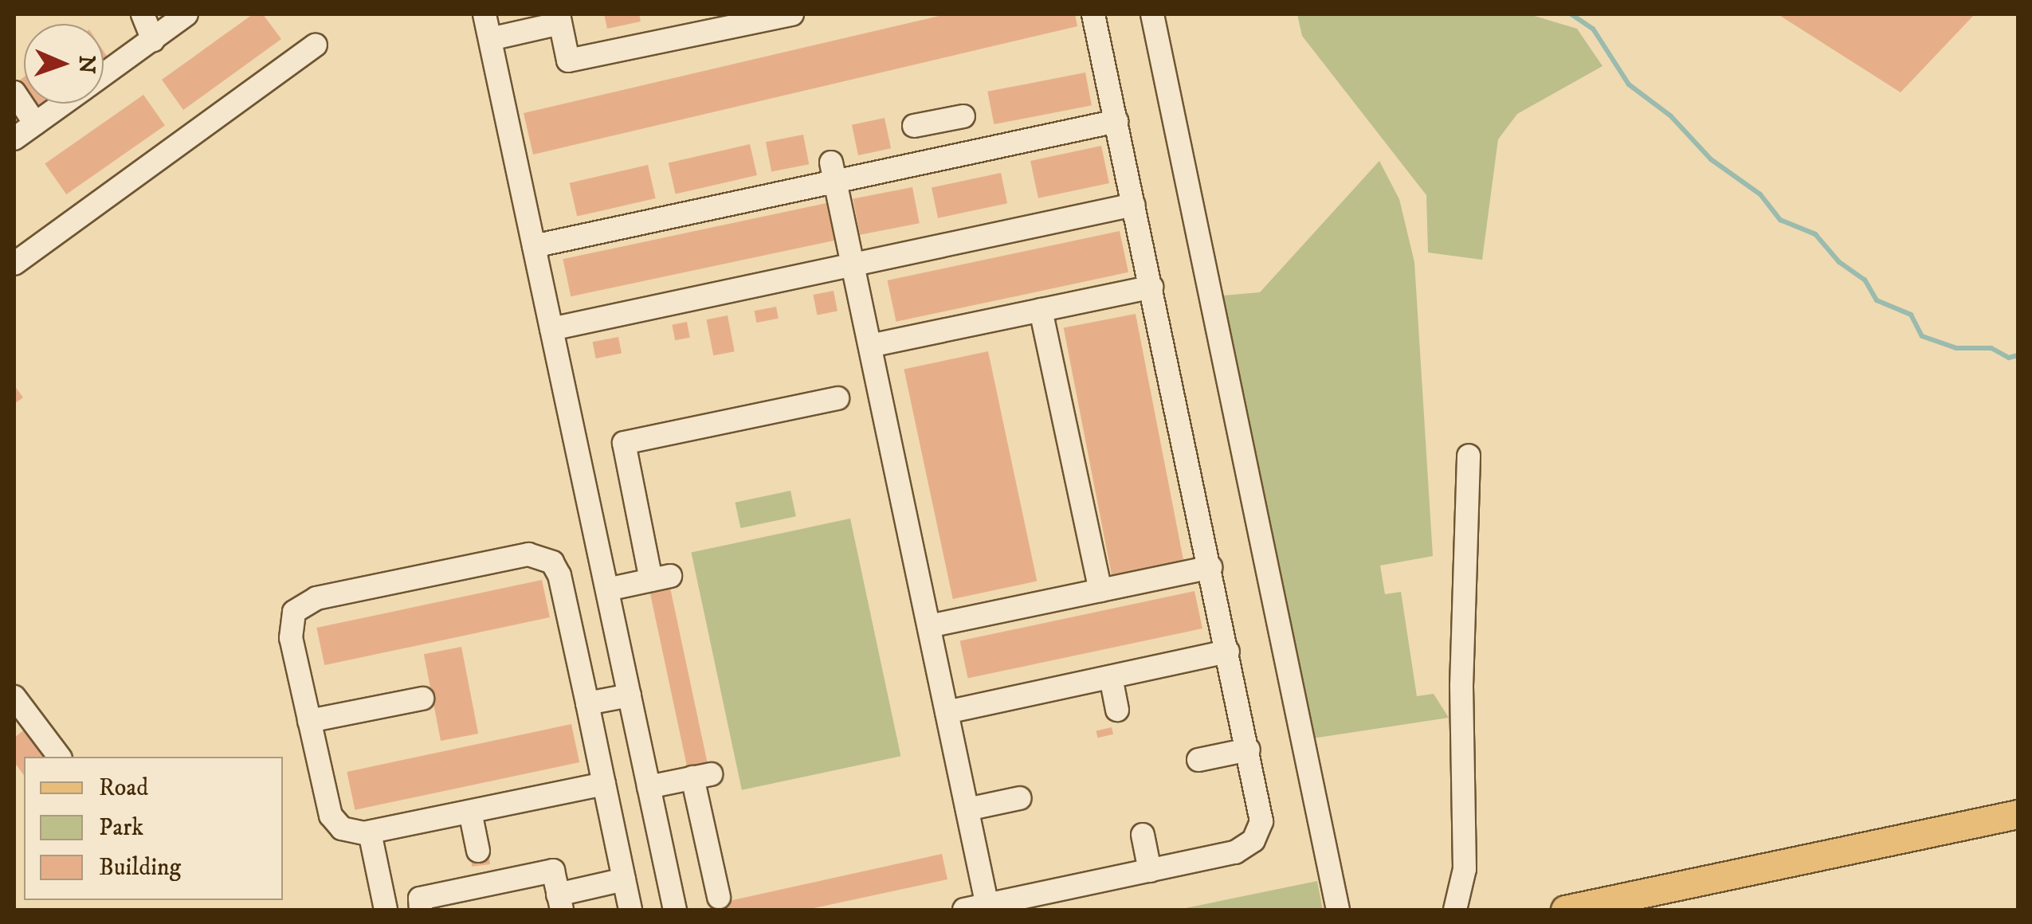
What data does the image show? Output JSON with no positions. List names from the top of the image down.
{
  "legend": ["Road", "Park", "Building"],
  "north": "right"
}
